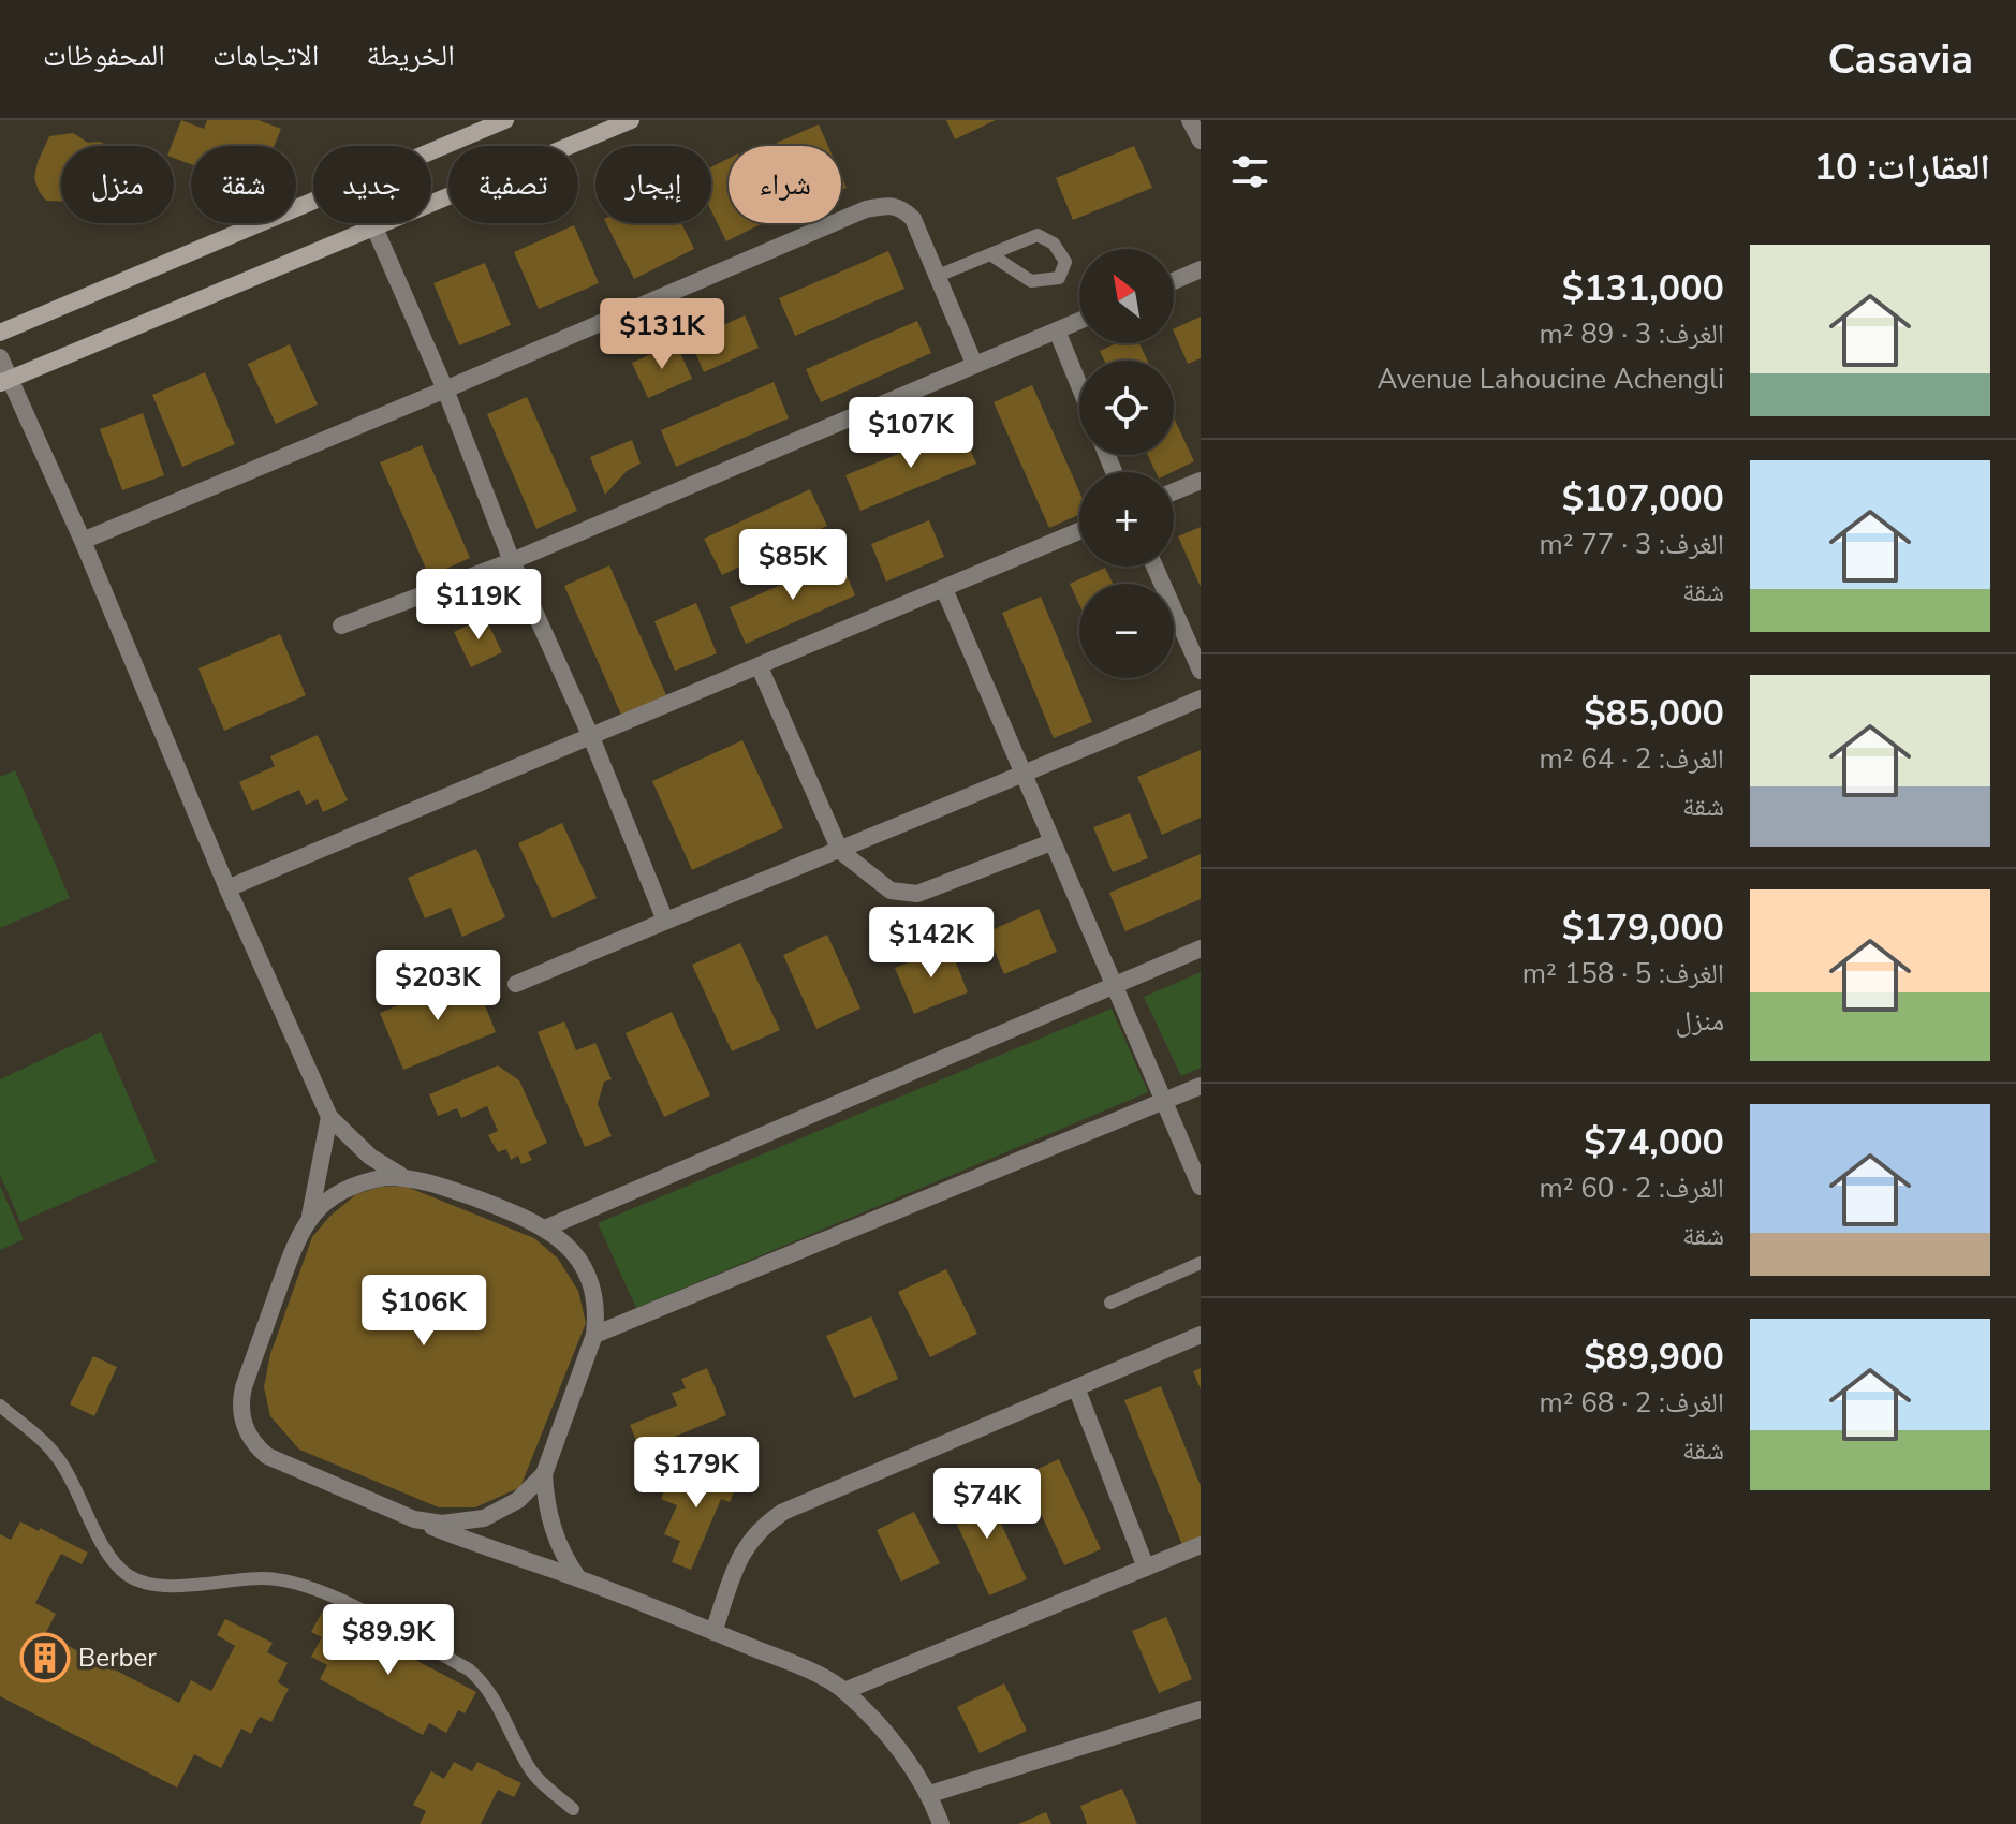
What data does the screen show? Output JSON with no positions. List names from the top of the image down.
{
  "places": {
    "building": ["Berber"]
  },
  "north": "top left",
  "page": {
    "header": "Casavia",
    "nav": ["الخريطة", "الاتجاهات", "المحفوظات"],
    "heading": "العقارات: 10",
    "chip": [
      "شراء",
      "إيجار",
      "تصفية",
      "جديد",
      "شقة",
      "منزل"
    ],
    "list": [
      {
        "name": "$131,000",
        "note": "الغرف: 3 · 89 m² · Avenue Lahoucine Achengli"
      },
      {
        "name": "$107,000",
        "note": "الغرف: 3 · 77 m² · شقة"
      },
      {
        "name": "$85,000",
        "note": "الغرف: 2 · 64 m² · شقة"
      },
      {
        "name": "$179,000",
        "note": "الغرف: 5 · 158 m² · منزل"
      },
      {
        "name": "$74,000",
        "note": "الغرف: 2 · 60 m² · شقة"
      },
      {
        "name": "$89,900",
        "note": "الغرف: 2 · 68 m² · شقة"
      }
    ],
    "map_buttons": ["+", "−"],
    "price": [
      "$131K",
      "$107K",
      "$85K",
      "$119K",
      "$142K",
      "$203K",
      "$106K",
      "$179K",
      "$74K",
      "$89.9K"
    ]
  }
}
